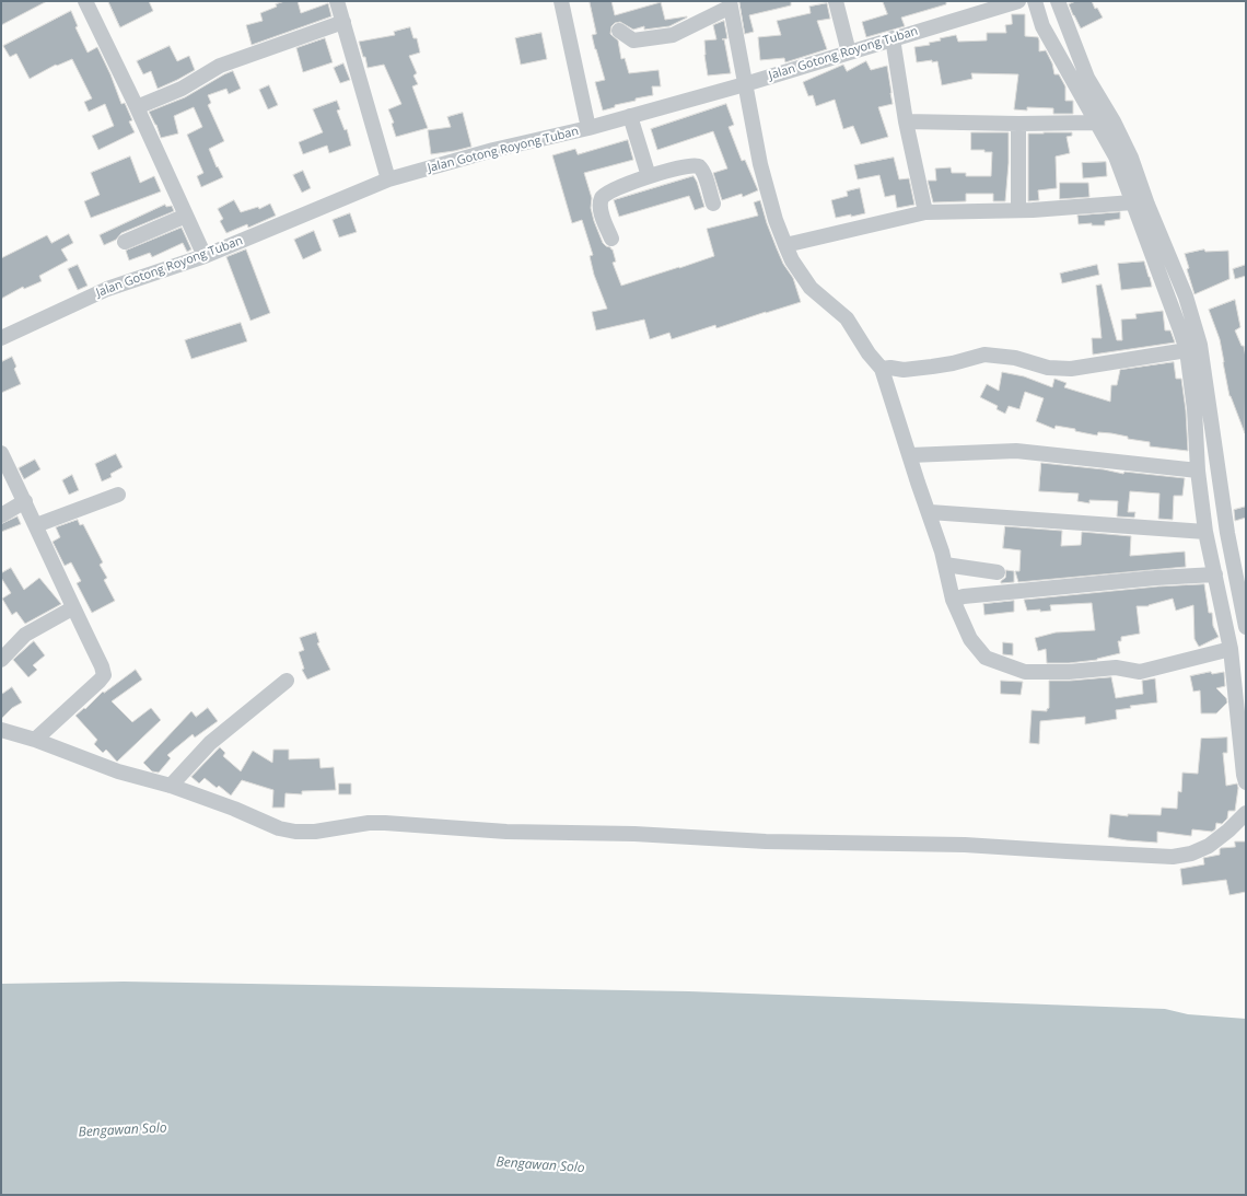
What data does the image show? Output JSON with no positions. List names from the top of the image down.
{
  "streets": {
    "street": ["Jalan Gotong Royong Tuban"]
  },
  "water": ["Bengawan Solo"]
}
